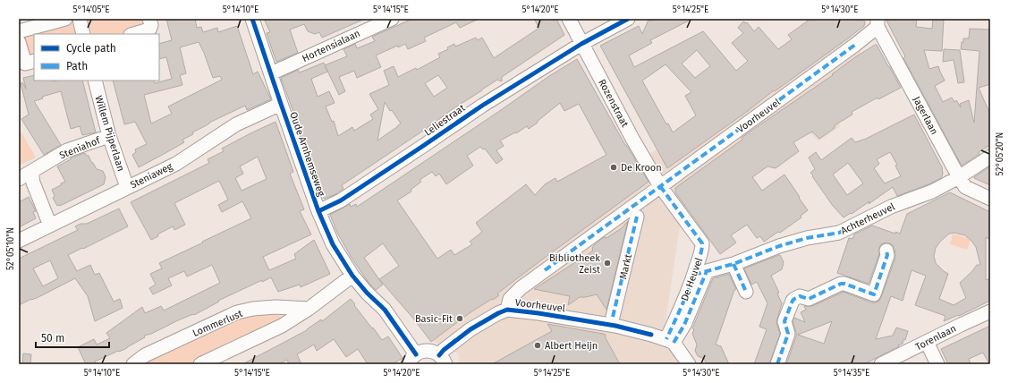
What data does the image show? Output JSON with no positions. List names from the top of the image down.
{
  "streets": {
    "street": [
      "Hortensialaan",
      "Rozenstraat",
      "Voorheuvel",
      "Jagerlaan",
      "Leliestraat",
      "Willem Pijperlaan",
      "Steniahof",
      "Oude Arnhemseweg",
      "Steniaweg",
      "Achterheuvel",
      "Markt",
      "De Heuvel",
      "Lommerlust",
      "Torenlaan"
    ]
  },
  "crossings": [
    ["Hortensialaan", "Oude Arnhemseweg"],
    ["Rozenstraat", "Voorheuvel"],
    ["Rozenstraat", "Leliestraat"],
    ["Rozenstraat", "De Heuvel"],
    ["Voorheuvel", "Jagerlaan"],
    ["Voorheuvel", "De Heuvel"],
    ["Jagerlaan", "Achterheuvel"],
    ["Leliestraat", "Oude Arnhemseweg"],
    ["Willem Pijperlaan", "Steniahof"],
    ["Willem Pijperlaan", "Steniaweg"],
    ["Oude Arnhemseweg", "Steniaweg"],
    ["Achterheuvel", "De Heuvel"]
  ],
  "places": [
    "De Kroon",
    "Bibliotheek Zeist",
    "Basic-Fit",
    "Albert Heijn"
  ],
  "legend": ["Cycle path", "Path"],
  "scale_bar": "50 m",
  "coordinates": [
    "5°14'05\"E",
    "5°14'10\"E",
    "5°14'15\"E",
    "5°14'20\"E",
    "5°14'25\"E",
    "5°14'30\"E",
    "52°05'20\"N",
    "52°05'10\"N",
    "5°14'35\"E"
  ]
}
